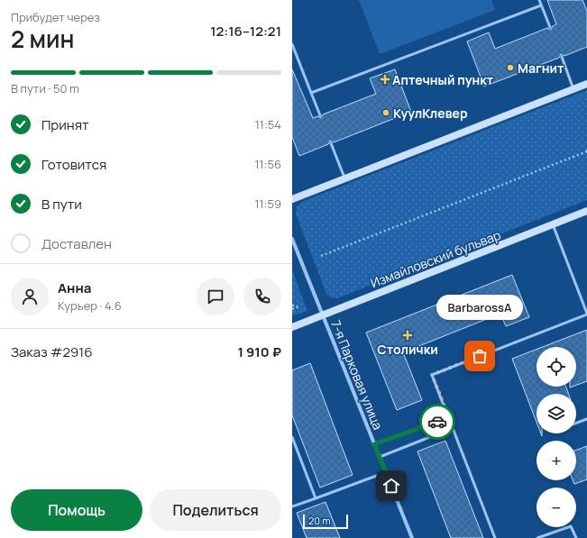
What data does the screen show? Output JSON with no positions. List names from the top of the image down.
{
  "streets": {
    "street": ["Измайловский бульвар", "7-я Парковая улица"]
  },
  "crossings": [
    ["Измайловский бульвар", "7-я Парковая улица"]
  ],
  "places": {
    "other": ["Магнит", "КуулКлевер", "BarbarossA"],
    "health": ["Аптечный пункт", "Столички"]
  },
  "scale_bar": "20 m",
  "page": {
    "heading": ["2 мин", "Прибудет через", "12:16–12:21"],
    "panel": [
      "Анна",
      "Курьер · 4.6",
      "Заказ #2916",
      "1 910 ₽"
    ],
    "bar": "В пути · 50 m",
    "list": [
      ["Принят", "11:54"],
      ["Готовится", "11:56"],
      ["В пути", "11:59"],
      "Доставлен"
    ],
    "bubble": "BarbarossA",
    "map_buttons": ["+", "−"],
    "buttons": ["Помощь", "Поделиться"],
    "scale": "20 m"
  }
}
